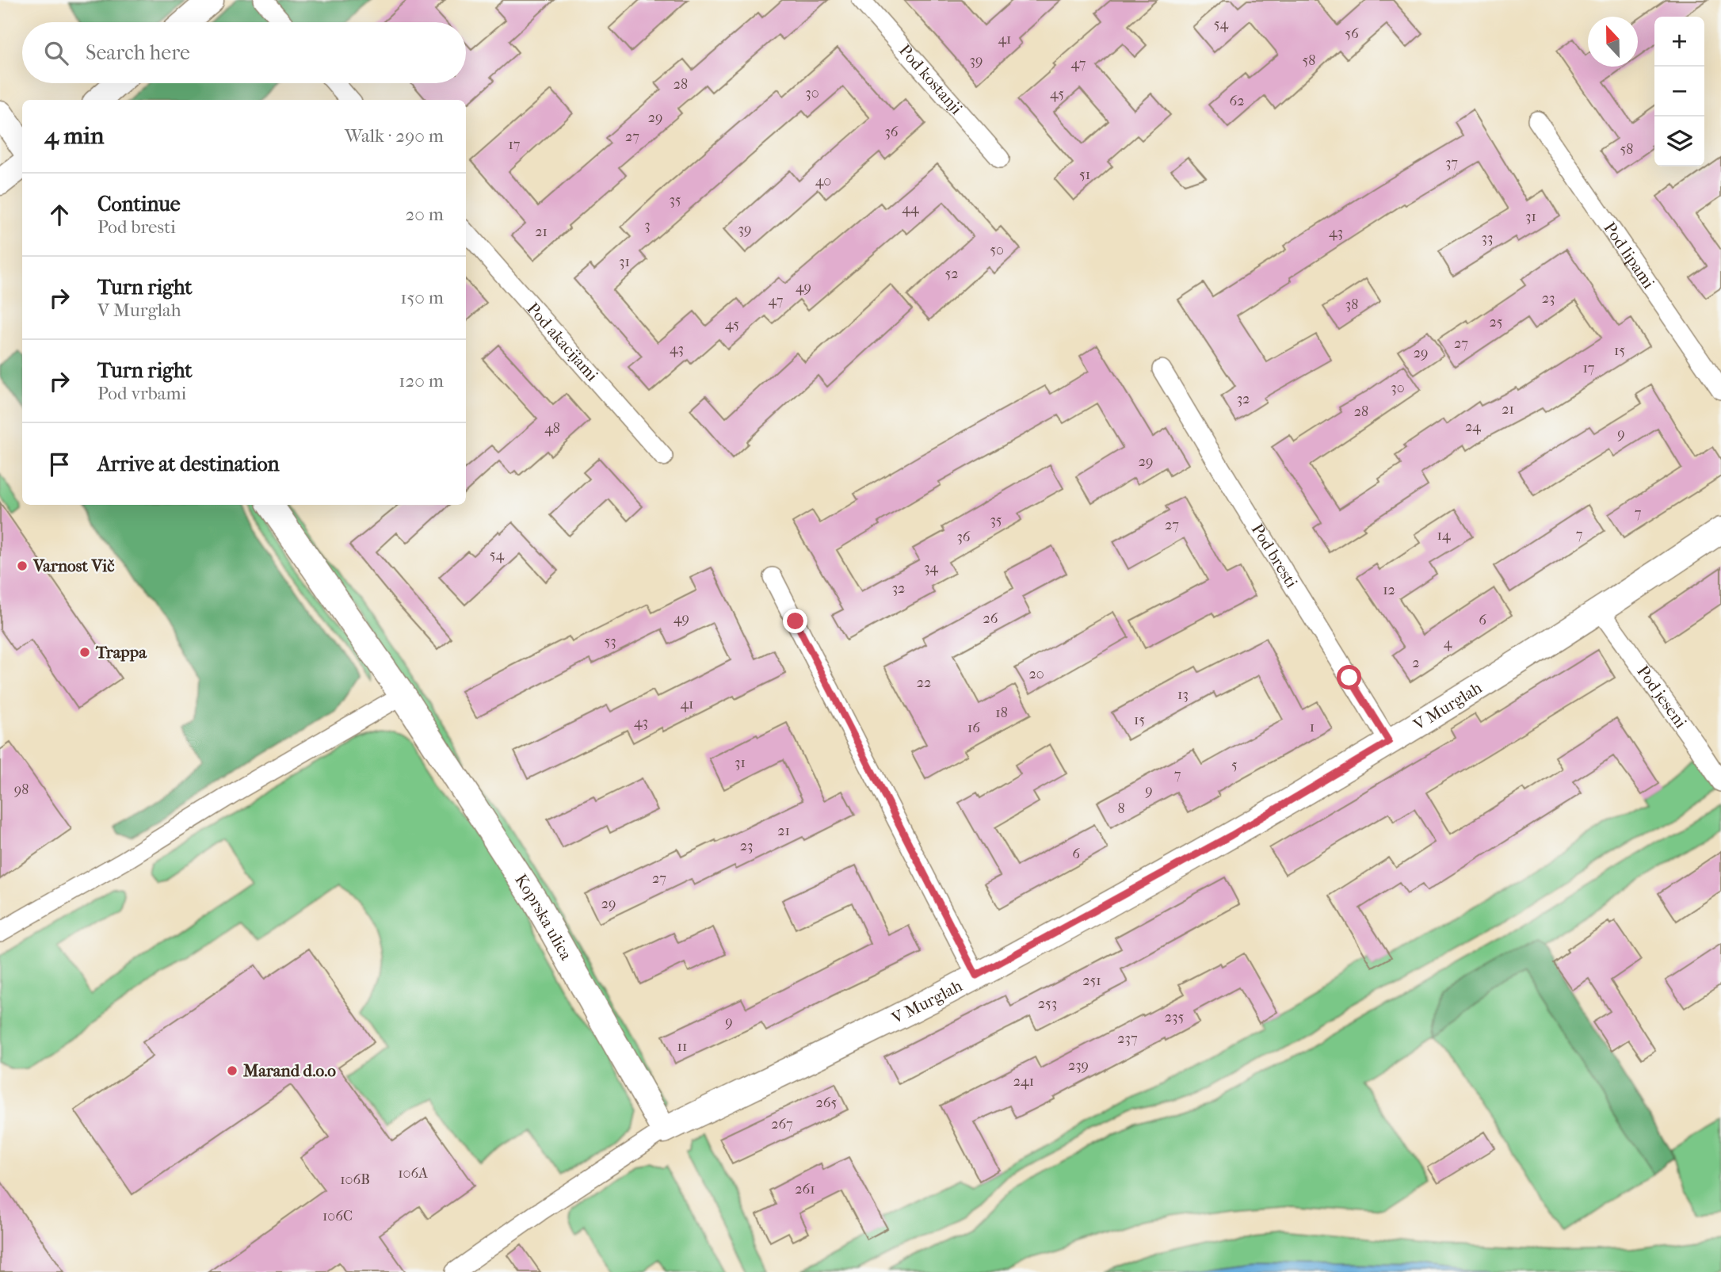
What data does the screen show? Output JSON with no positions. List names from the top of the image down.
{
  "streets": {
    "street": [
      "Pod kostanji",
      "Pod lipami",
      "Pod akacijami",
      "Pod bresti",
      "Pod jeseni",
      "V Murglah",
      "Koprska ulica"
    ]
  },
  "crossings": [
    ["Pod bresti", "V Murglah"],
    ["Pod jeseni", "V Murglah"],
    ["V Murglah", "Koprska ulica"]
  ],
  "places": ["Varnost Vič", "Trappa", "Marand d.o.o"],
  "house_numbers": [
    "54",
    "56",
    "41",
    "39",
    "58",
    "47",
    "28",
    "30",
    "45",
    "62",
    "29",
    "36",
    "27",
    "17",
    "58",
    "37",
    "51",
    "40",
    "35",
    "44",
    "31",
    "3",
    "39",
    "21",
    "43",
    "33",
    "50",
    "31",
    "52",
    "49",
    "23",
    "47",
    "38",
    "25",
    "45",
    "27",
    "43",
    "15",
    "29",
    "17",
    "30",
    "32",
    "21",
    "28",
    "24",
    "48",
    "9",
    "29",
    "7",
    "35",
    "27",
    "7",
    "14",
    "36",
    "54",
    "34",
    "32",
    "12",
    "49",
    "26",
    "6",
    "53",
    "4",
    "2",
    "20",
    "22",
    "13",
    "41",
    "18",
    "15",
    "43",
    "1",
    "16",
    "31",
    "5",
    "7",
    "98",
    "9",
    "8",
    "21",
    "23",
    "6",
    "27",
    "29",
    "251",
    "253",
    "235",
    "9",
    "237",
    "11",
    "239",
    "241",
    "265",
    "267",
    "106A",
    "106B",
    "261",
    "106C"
  ],
  "north": "top",
  "page": {
    "map_buttons": ["+", "−"],
    "search": "Search here",
    "heading": ["4 min", "Walk · 290 m"],
    "list": [
      ["Continue", "Pod bresti", "20 m"],
      ["Turn right", "V Murglah", "150 m"],
      ["Turn right", "Pod vrbami", "120 m"],
      "Arrive at destination"
    ]
  }
}
